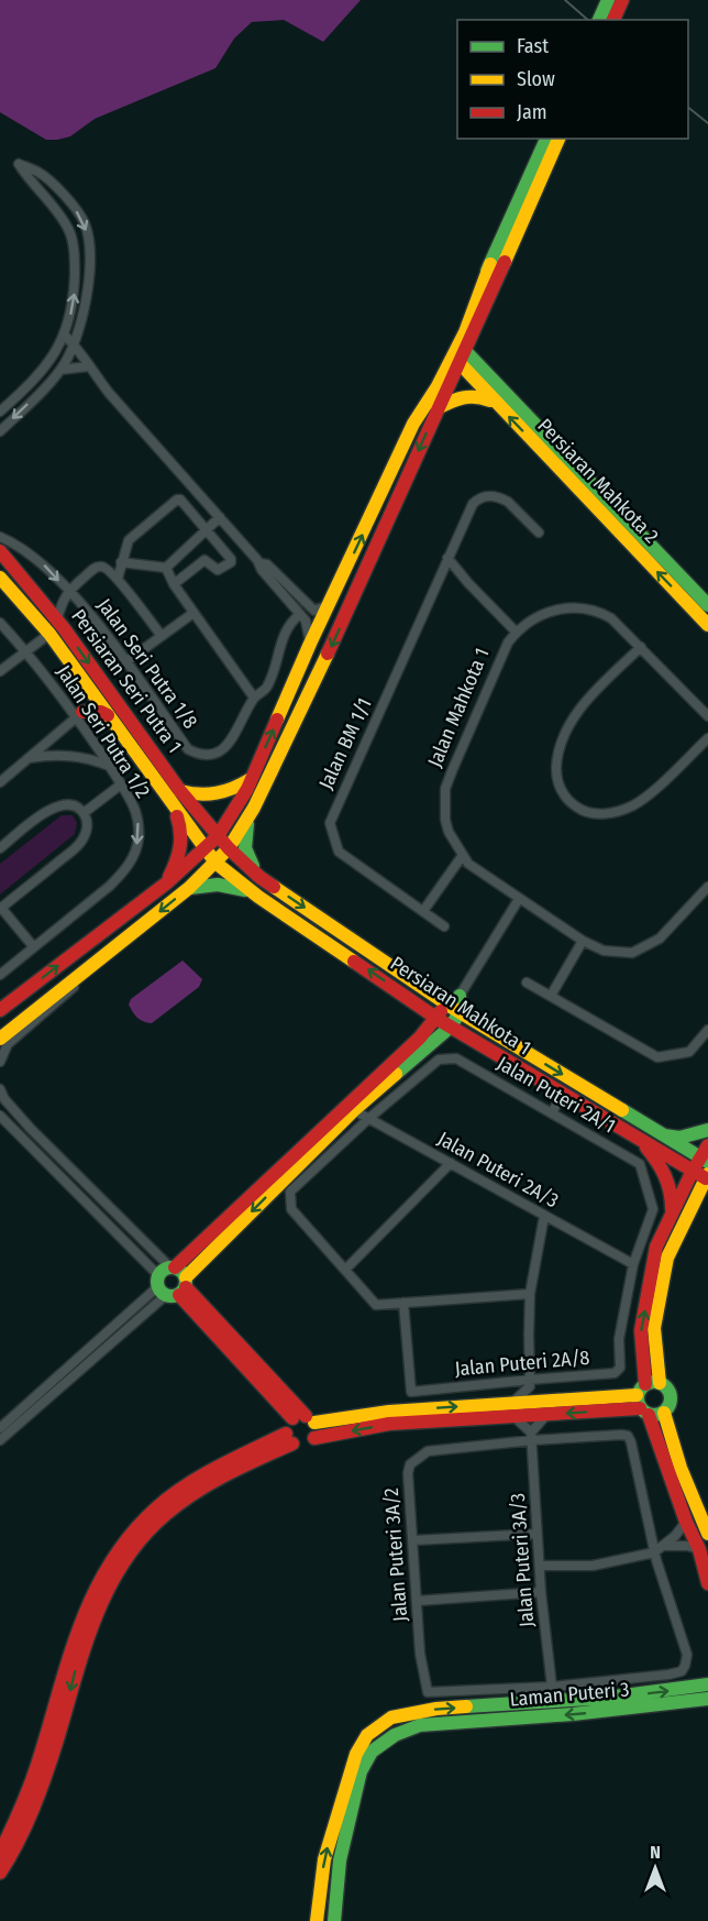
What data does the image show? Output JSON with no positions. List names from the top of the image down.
{
  "streets": {
    "street": [
      "Persiaran Mahkota 2",
      "Jalan Seri Putra 1/8",
      "Persiaran Seri Putra 1",
      "Jalan Mahkota 1",
      "Jalan Seri Putra 1/2",
      "Jalan BM 1/1",
      "Persiaran Mahkota 1",
      "Jalan Puteri 2A/1",
      "Jalan Puteri 2A/3",
      "Jalan Puteri 2A/8",
      "Jalan Puteri 3A/2",
      "Jalan Puteri 3A/3",
      "Laman Puteri 3"
    ]
  },
  "crossings": [
    ["Persiaran Seri Putra 1", "Persiaran Mahkota 1"],
    ["Jalan Puteri 2A/1", "Jalan Puteri 2A/3"],
    ["Jalan Puteri 2A/1", "Jalan Puteri 2A/8"],
    ["Jalan Puteri 2A/3", "Jalan Puteri 2A/8"],
    ["Jalan Puteri 3A/2", "Jalan Puteri 3A/3"]
  ],
  "legend": ["Fast", "Slow", "Jam"],
  "north": "top"
}
